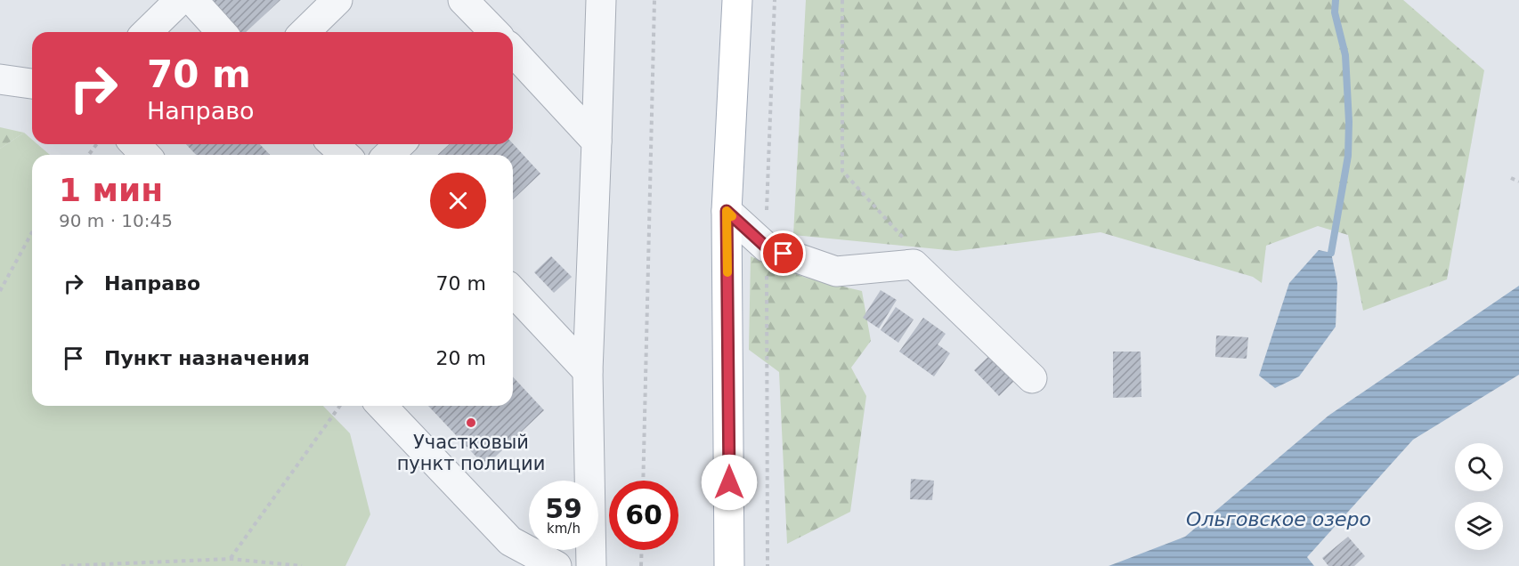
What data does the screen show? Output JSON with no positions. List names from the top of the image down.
{
  "water": ["Ольговское озеро"],
  "places": ["Участковый пункт полиции"],
  "page": {
    "turn": ["70 m", "Направо"],
    "heading": ["1 мин", "90 m · 10:45"],
    "list": [
      {
        "name": "Направо",
        "value": "70 m"
      },
      {
        "name": "Пункт назначения",
        "value": "20 m"
      }
    ],
    "speed": "59 km/h",
    "limit": "60"
  }
}
